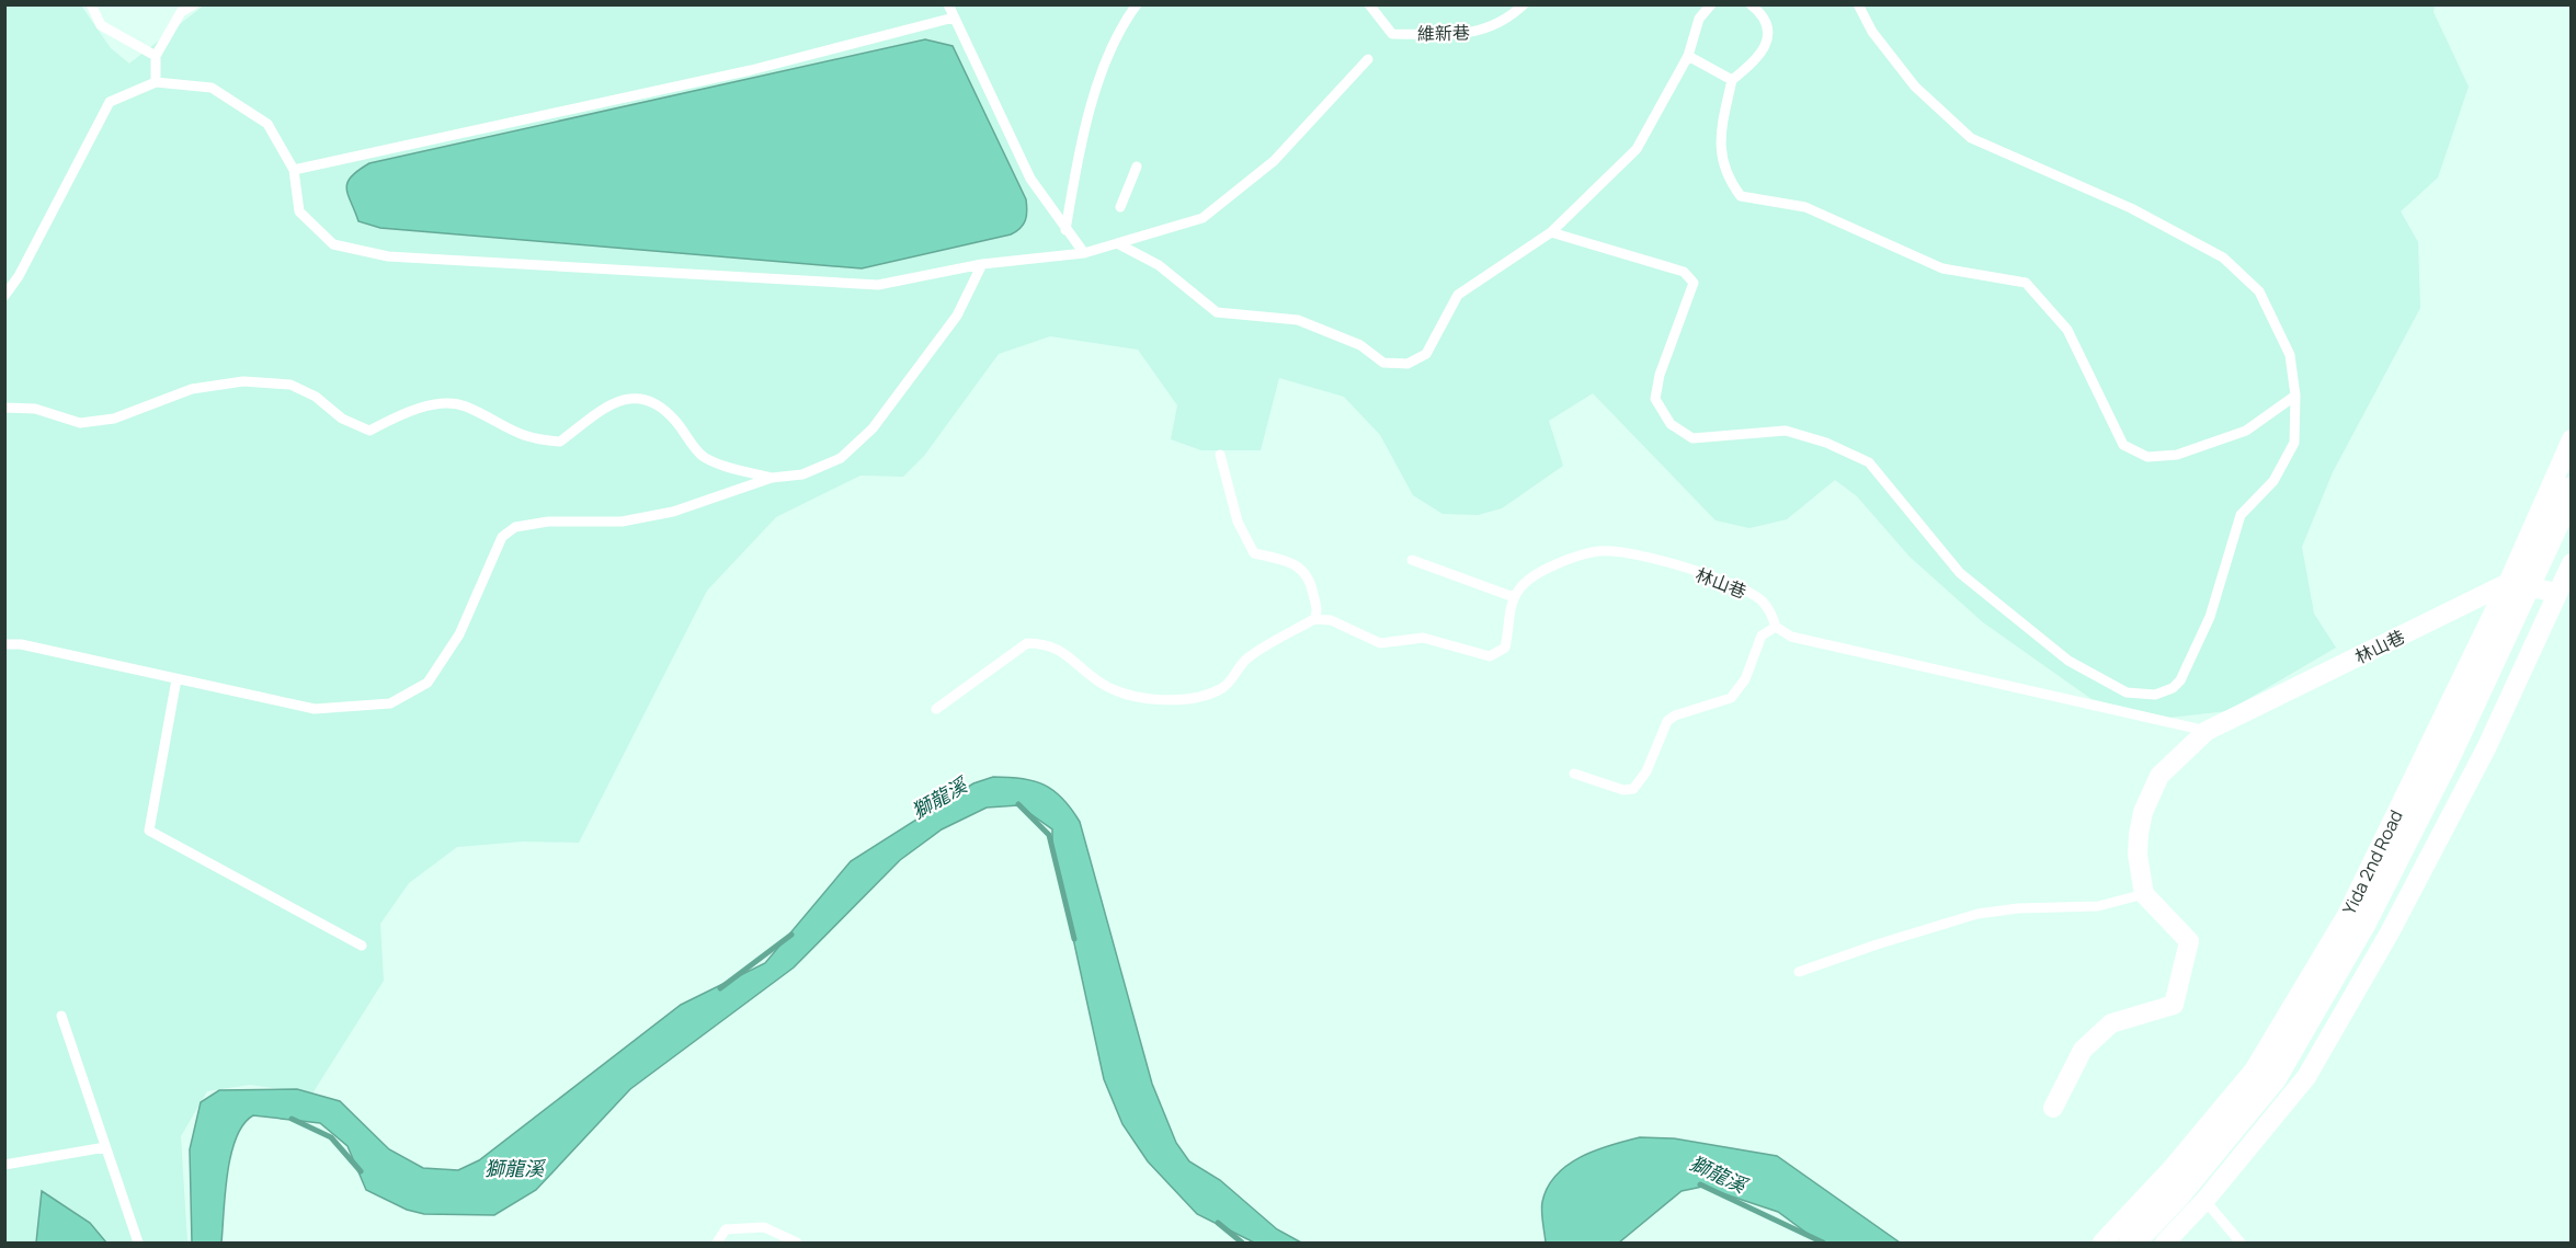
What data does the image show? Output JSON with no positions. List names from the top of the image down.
{
  "streets": {
    "street": ["林山巷", "Yida 2nd Road"],
    "lane": ["維新巷"]
  },
  "crossings": [
    ["林山巷", "Yida 2nd Road"]
  ],
  "water": ["獅龍溪"]
}
